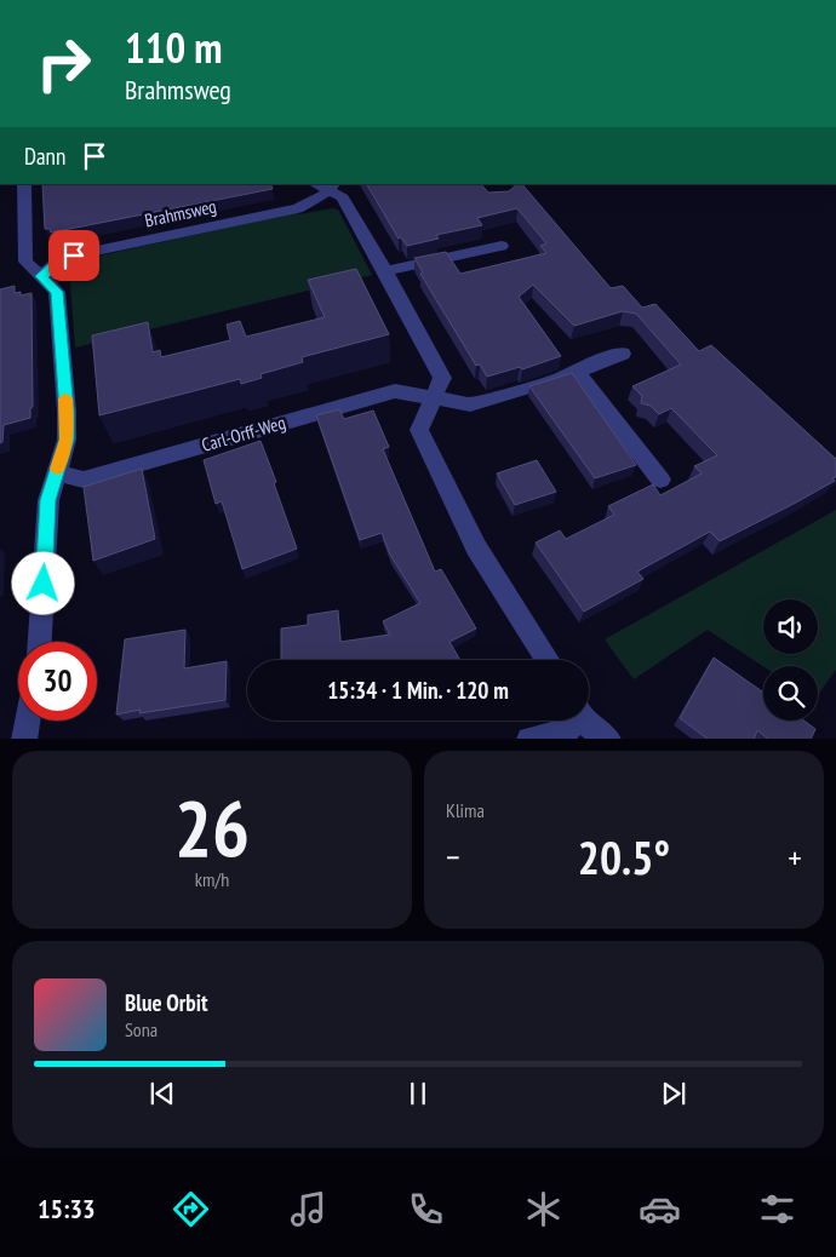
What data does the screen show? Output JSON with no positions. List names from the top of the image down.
{
  "streets": {
    "street": ["Brahmsweg", "Carl-Orff-Weg"]
  },
  "page": {
    "turn": ["110 m", "Brahmsweg"],
    "then": "Dann",
    "limit": "30",
    "trip": "15:34 · 1 Min. · 120 m",
    "tile": [
      ["26", "km/h"],
      "Klima"
    ],
    "heat": ["−", "20.5°", "+"],
    "song": ["Blue Orbit", "Sona"],
    "tabs": "15:33"
  }
}
